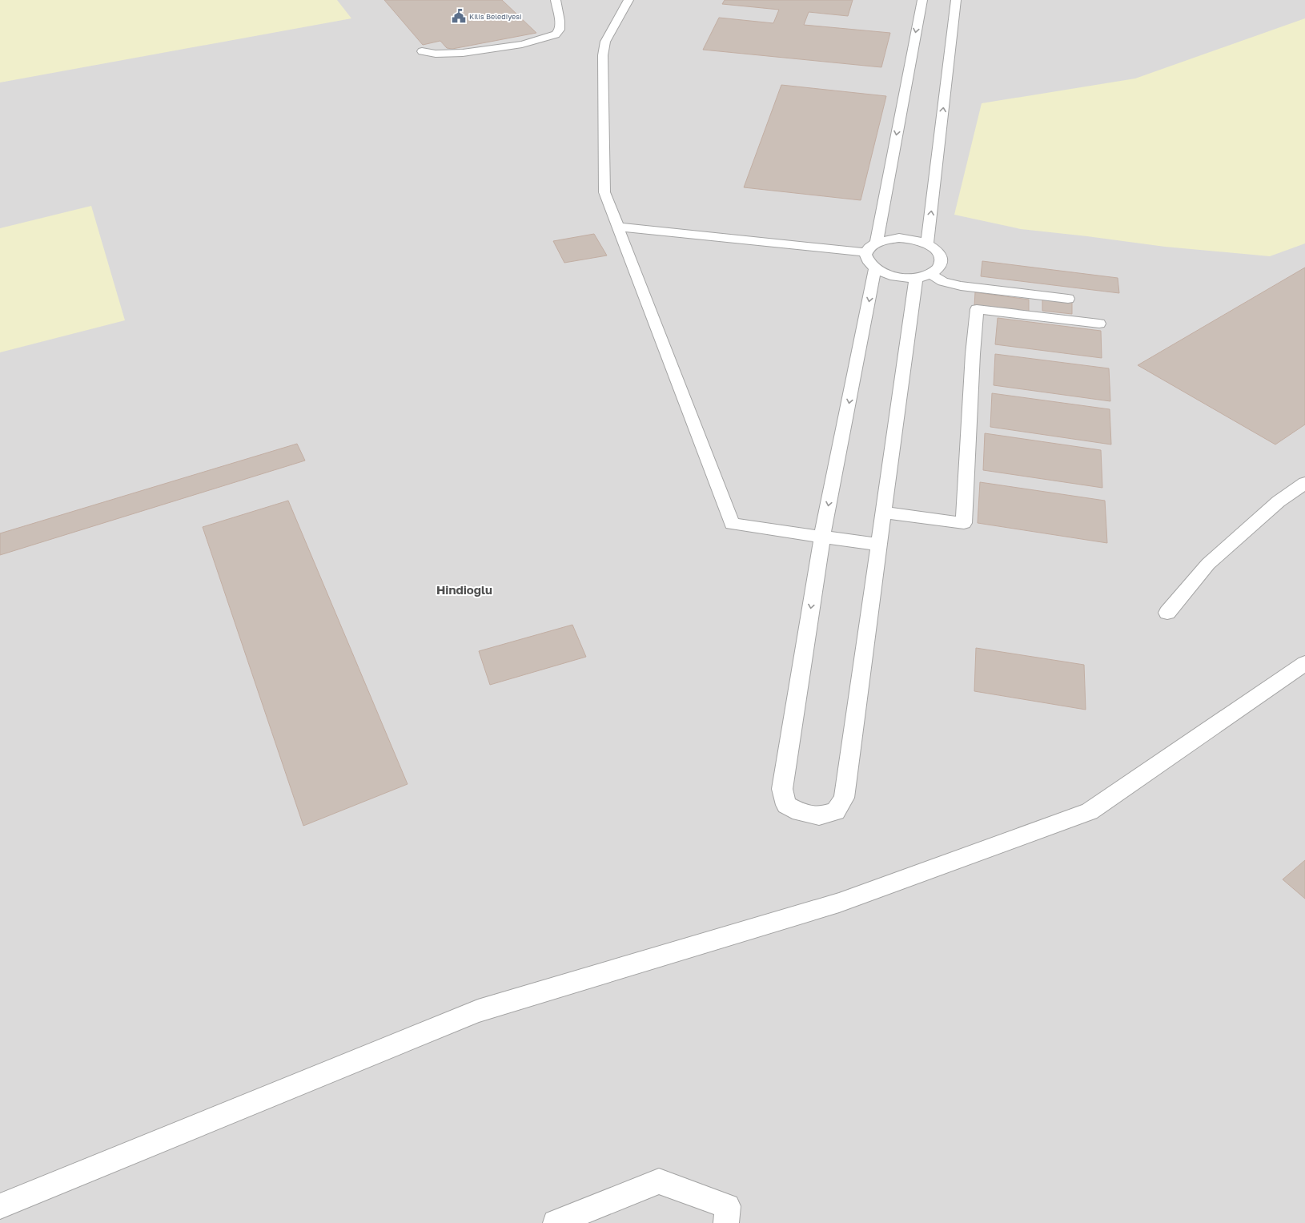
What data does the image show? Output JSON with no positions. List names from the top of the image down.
{
  "districts": ["Hindioğlu"],
  "places": {
    "public building": ["Kilis Belediyesi"]
  }
}
